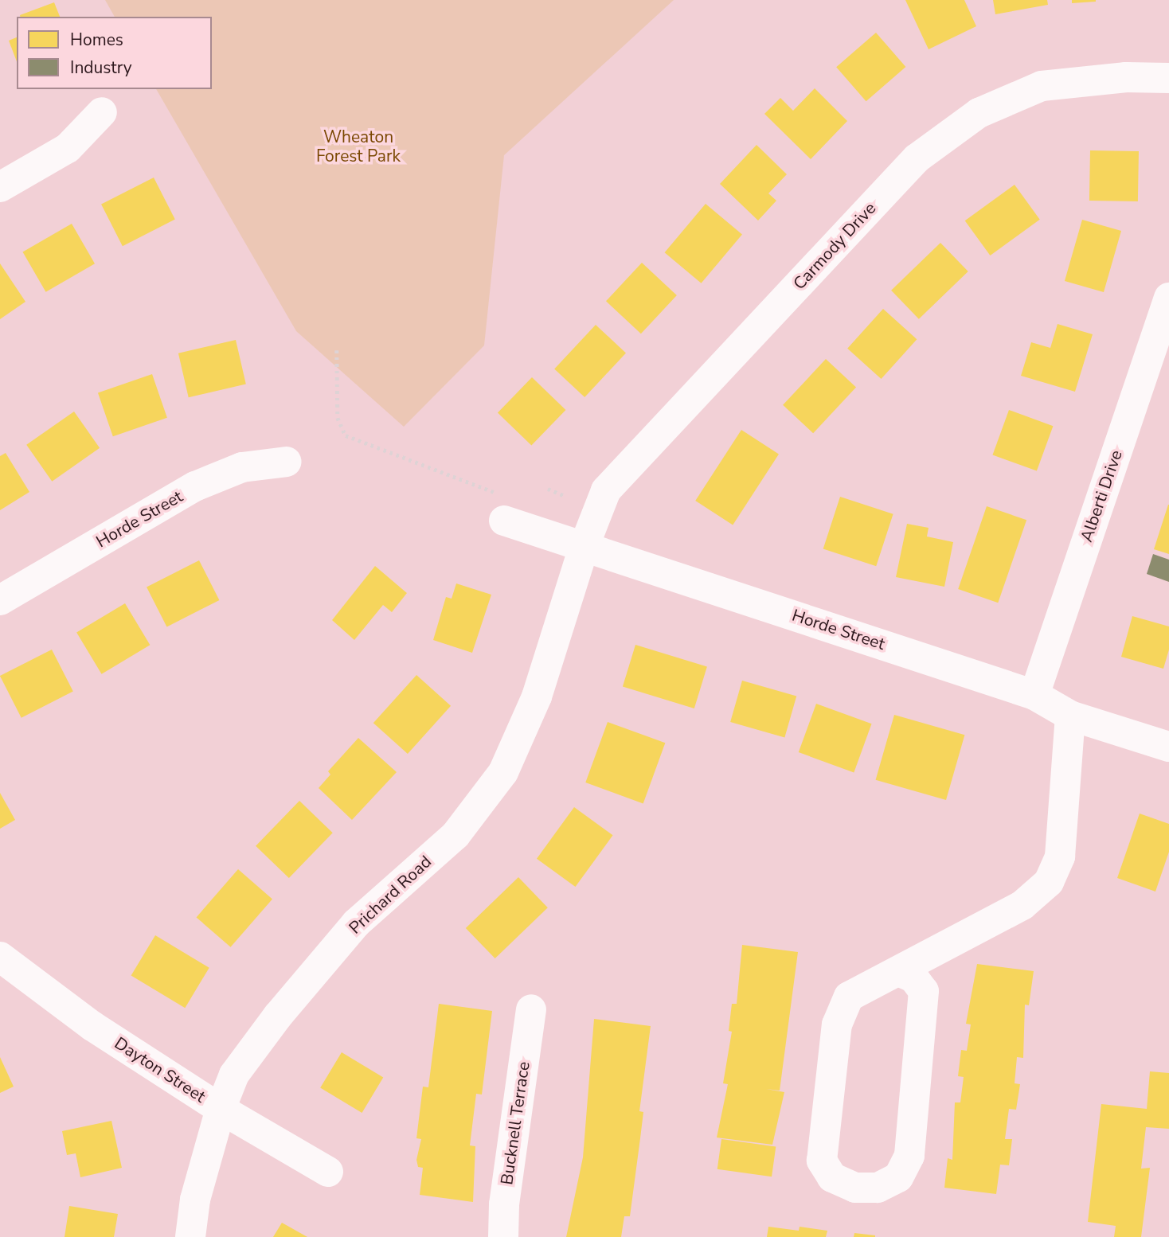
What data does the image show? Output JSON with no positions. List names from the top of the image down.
{
  "streets": {
    "street": [
      "Carmody Drive",
      "Alberti Drive",
      "Horde Street",
      "Prichard Road",
      "Dayton Street",
      "Bucknell Terrace"
    ]
  },
  "crossings": [
    ["Carmody Drive", "Horde Street"],
    ["Carmody Drive", "Prichard Road"],
    ["Alberti Drive", "Horde Street"],
    ["Horde Street", "Prichard Road"],
    ["Prichard Road", "Dayton Street"]
  ],
  "parks": ["Wheaton Forest Park"],
  "legend": ["Homes", "Industry"]
}
